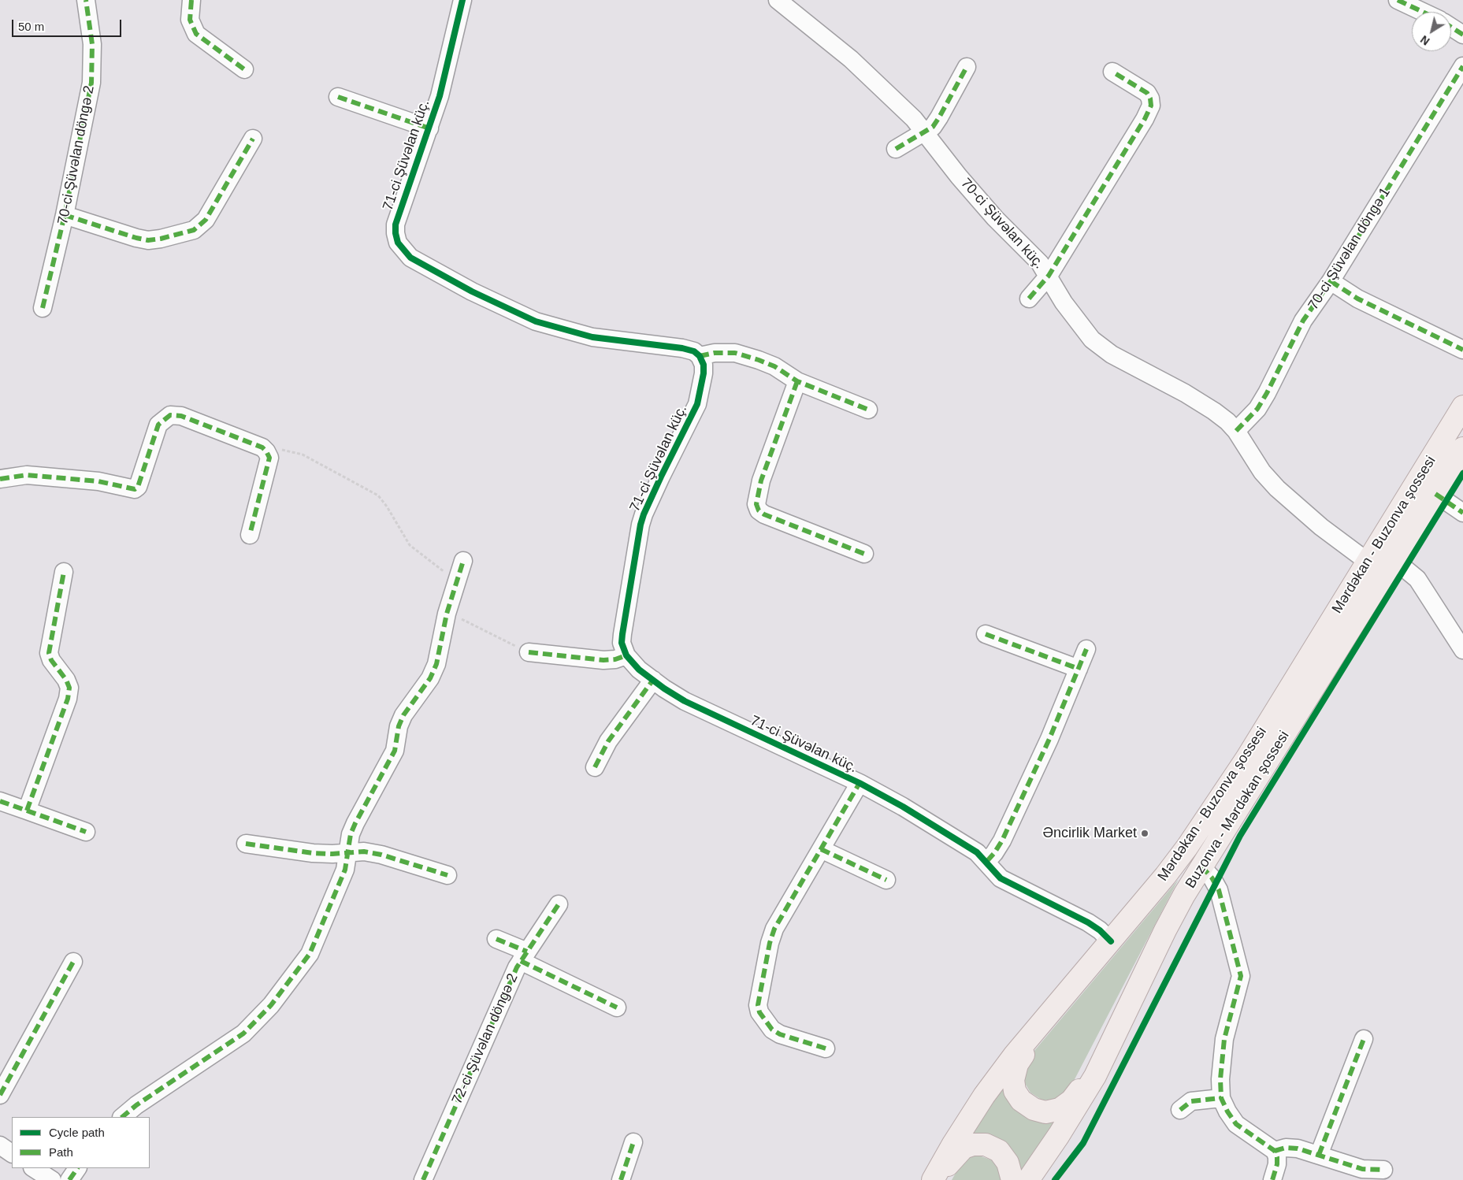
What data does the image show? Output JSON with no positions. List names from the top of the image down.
{
  "streets": {
    "main road": ["Mərdəkan - Buzonva şossesi", "Buzonva - Mərdəkan şossesi"],
    "street": [
      "70-ci Şüvəlan döngə 2",
      "71-ci Şüvəlan küç.",
      "70-ci Şüvəlan küç.",
      "70-ci Şüvəlan döngə 1",
      "72-ci Şüvəlan döngə 2"
    ]
  },
  "crossings": [
    ["71-ci Şüvəlan küç.", "Mərdəkan - Buzonva şossesi"],
    ["70-ci Şüvəlan küç.", "70-ci Şüvəlan döngə 1"],
    ["70-ci Şüvəlan küç.", "Mərdəkan - Buzonva şossesi"]
  ],
  "places": ["Əncirlik Market"],
  "legend": ["Cycle path", "Path"],
  "scale_bar": "50 m",
  "north": "bottom left"
}
